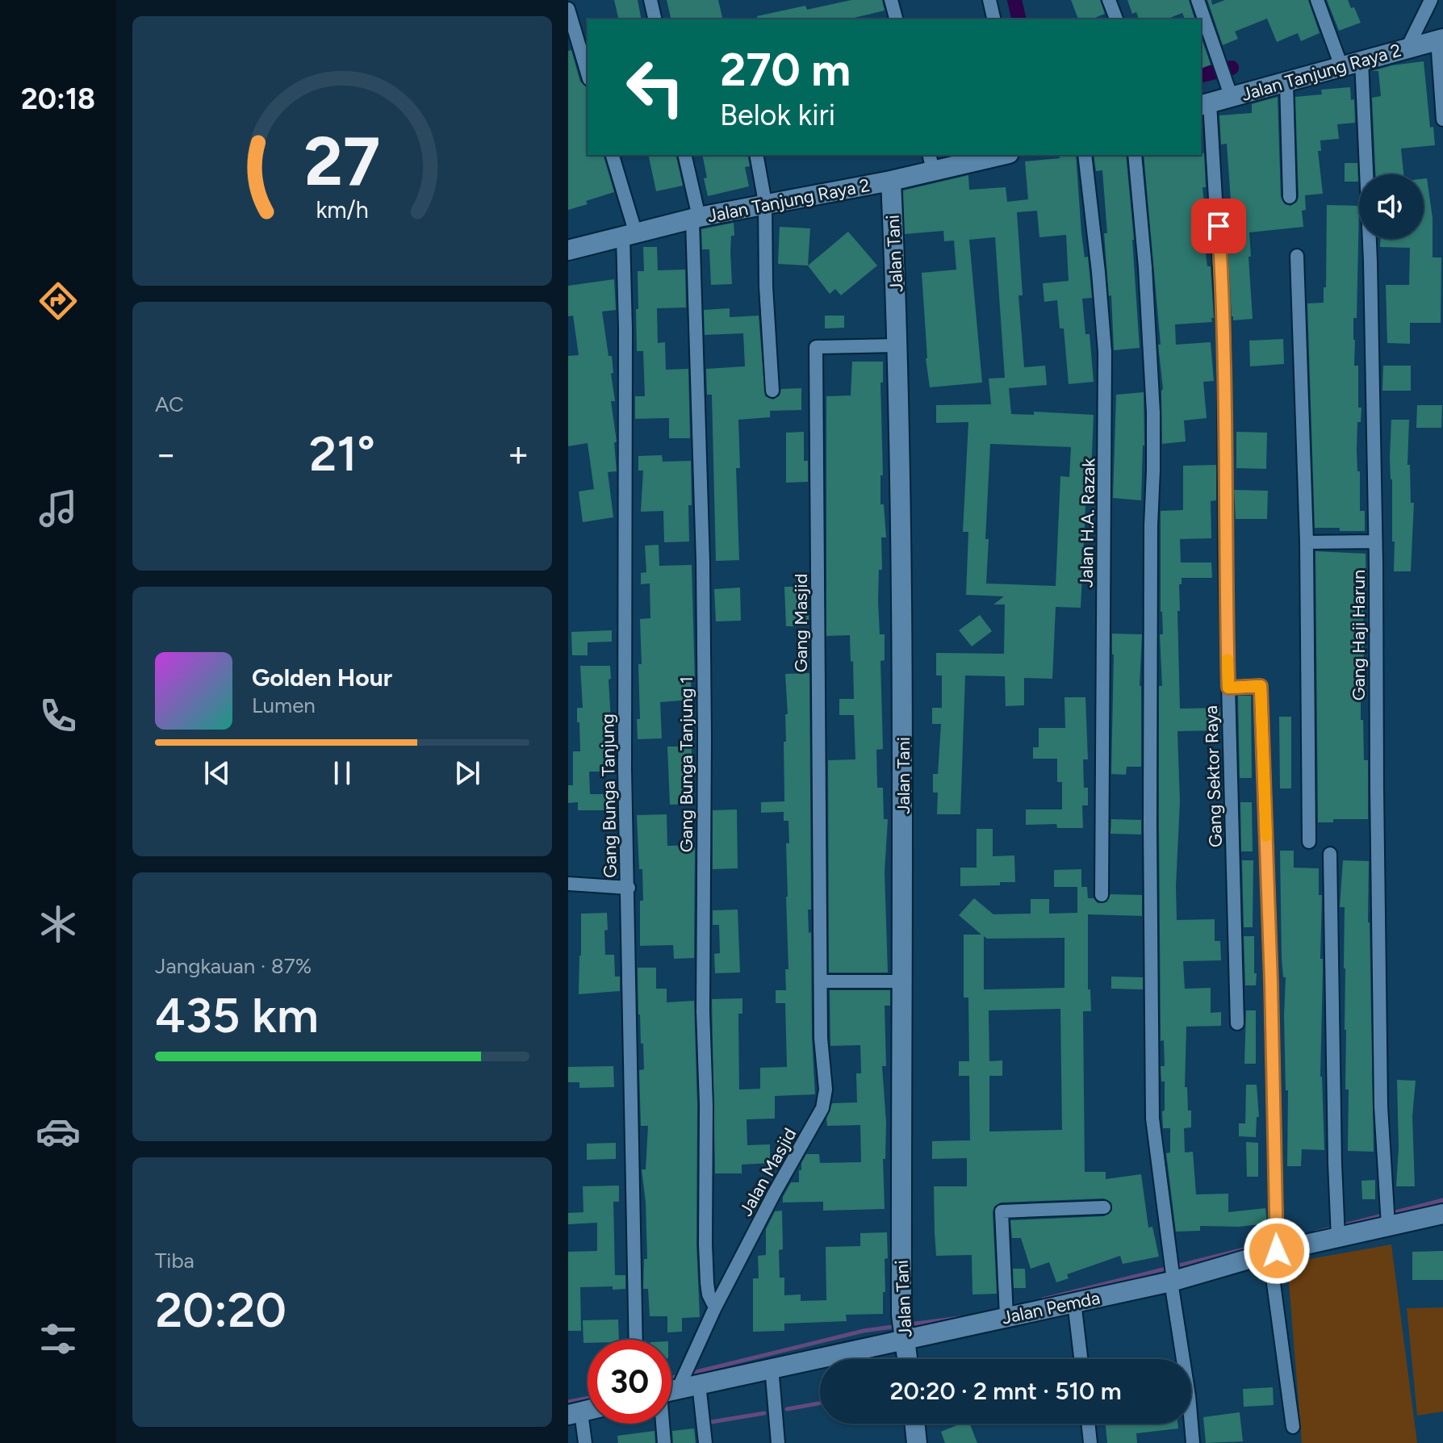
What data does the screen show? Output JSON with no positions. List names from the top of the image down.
{
  "streets": {
    "street": [
      "Jalan Tanjung Raya 2",
      "Jalan Tani",
      "Jalan H.A. Razak",
      "Gang Masjid",
      "Gang Haji Harun",
      "Gang Bunga Tanjung 1",
      "Gang Sektor Raya",
      "Gang Bunga Tanjung",
      "Jalan Masjid",
      "Jalan Pemda"
    ]
  },
  "crossings": [
    ["Jalan Tanjung Raya 2", "Jalan Tani"],
    ["Jalan Tanjung Raya 2", "Gang Haji Harun"],
    ["Jalan Tanjung Raya 2", "Gang Bunga Tanjung 1"],
    ["Jalan Tanjung Raya 2", "Gang Sektor Raya"],
    ["Jalan Tanjung Raya 2", "Gang Bunga Tanjung"],
    ["Jalan Tani", "Gang Masjid"],
    ["Jalan Tani", "Jalan Pemda"],
    ["Gang Masjid", "Jalan Masjid"],
    ["Gang Haji Harun", "Jalan Pemda"],
    ["Gang Bunga Tanjung 1", "Jalan Masjid"],
    ["Jalan Masjid", "Jalan Pemda"]
  ],
  "page": {
    "tabs": "20:18",
    "turn": ["270 m", "Belok kiri"],
    "tile": [
      "AC",
      ["Jangkauan · 87%", "435 km"],
      ["Tiba", "20:20"]
    ],
    "heat": ["−", "21°", "+"],
    "song": ["Golden Hour", "Lumen"],
    "limit": "30",
    "trip": "20:20 · 2 mnt · 510 m",
    "gauge": ["27", "km/h"]
  }
}
